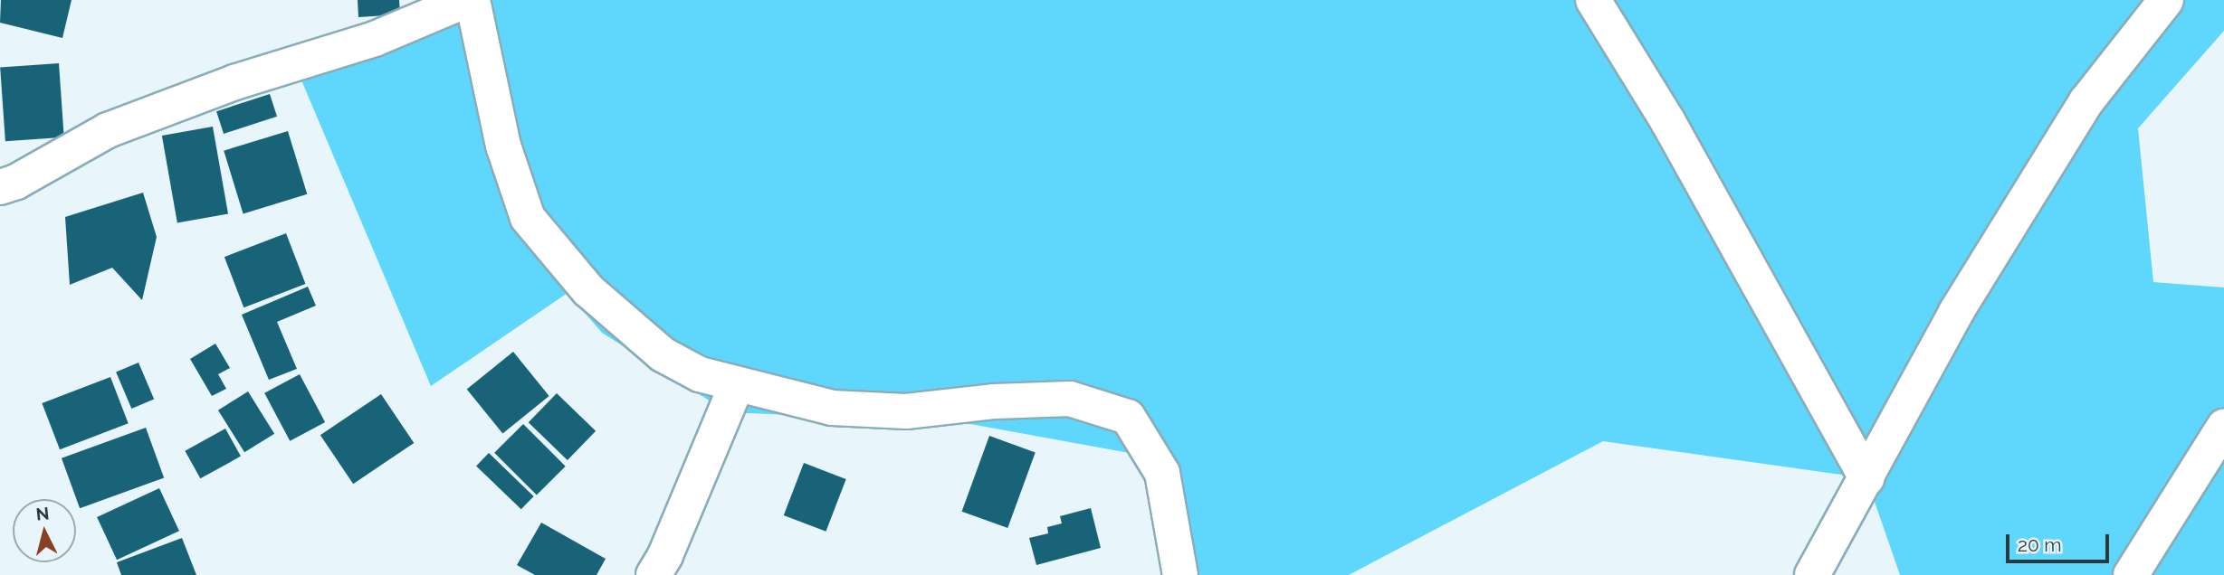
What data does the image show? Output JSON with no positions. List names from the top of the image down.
{
  "scale_bar": "20 m",
  "north": "top"
}
